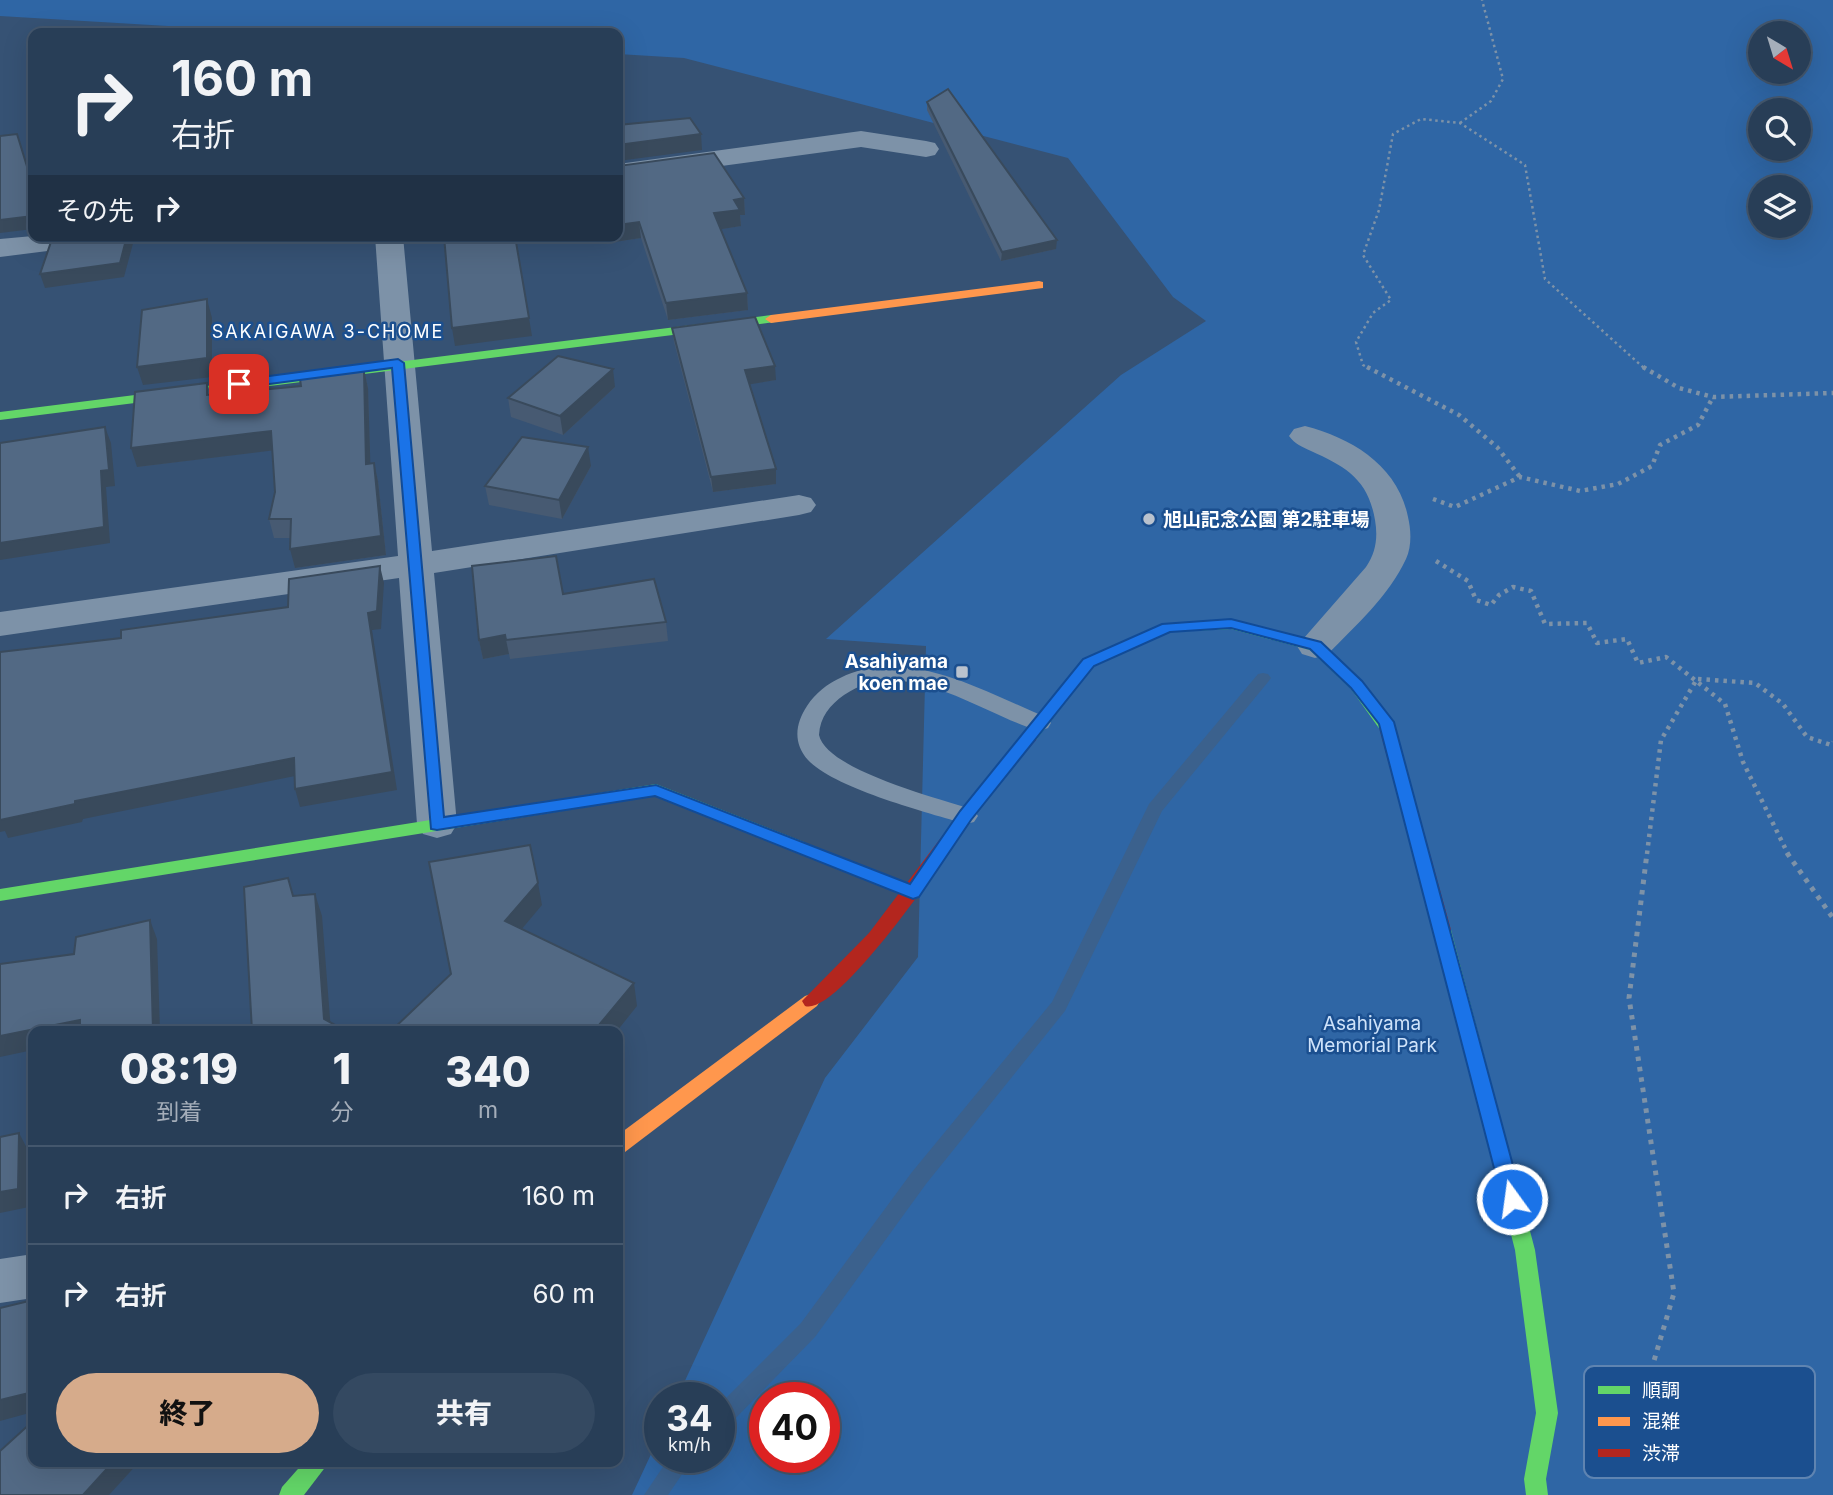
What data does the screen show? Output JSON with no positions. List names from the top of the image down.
{
  "districts": ["SAKAIGAWA 3-CHOME"],
  "parks": ["Asahiyama Memorial Park"],
  "places": {
    "other": ["旭山記念公園 第2駐車場"],
    "transit": ["Asahiyama koen mae"]
  },
  "legend": ["順調", "混雑", "渋滞"],
  "north": "bottom right",
  "page": {
    "turn": ["160 m", "右折"],
    "then": "その先",
    "eta": [
      "08:19",
      "到着",
      "1",
      "分",
      "340",
      "m"
    ],
    "list": [
      {
        "name": "右折",
        "value": "160 m"
      },
      {
        "name": "右折",
        "value": "60 m"
      }
    ],
    "buttons": ["終了", "共有"],
    "speed": "34 km/h",
    "limit": "40"
  }
}
